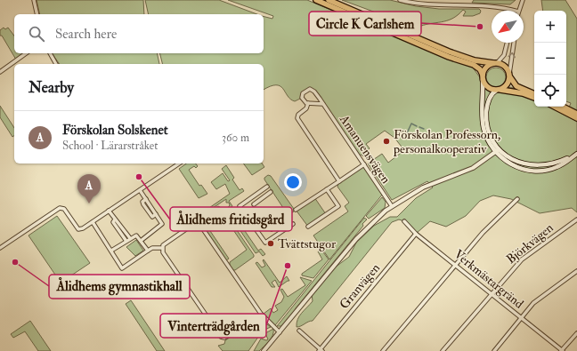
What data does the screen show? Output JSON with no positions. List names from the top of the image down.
{
  "streets": {
    "street": [
      "Amanuensvägen",
      "Björkvägen",
      "Verkmästargränd",
      "Granvägen"
    ]
  },
  "crossings": [
    ["Björkvägen", "Verkmästargränd"],
    ["Verkmästargränd", "Granvägen"]
  ],
  "places": [
    "Circle K Carlshem",
    "Förskolan Professorn, personalkooperativ",
    "Ålidhems fritidsgård",
    "Tvättstugor",
    "Ålidhems gymnastikhall",
    "Vinterträdgården"
  ],
  "north": "bottom left",
  "page": {
    "map_buttons": ["+", "−"],
    "search": "Search here",
    "heading": "Nearby",
    "list": [
      {
        "mark": "A",
        "name": "Förskolan Solskenet",
        "note": "School · Lärarstråket",
        "value": "360 m"
      }
    ],
    "pins": "A"
  }
}
